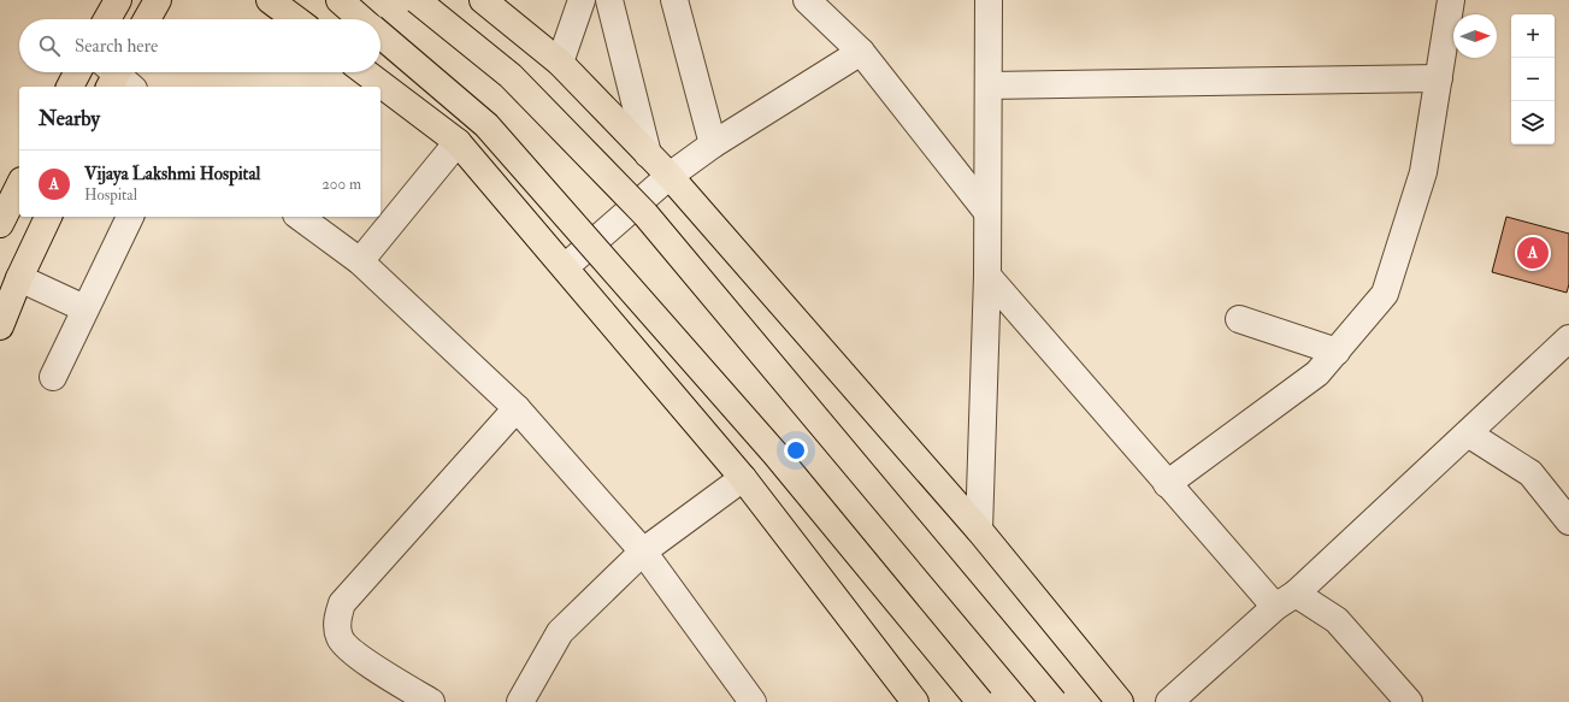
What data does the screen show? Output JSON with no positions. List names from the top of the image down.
{
  "north": "right",
  "page": {
    "map_buttons": ["+", "−"],
    "search": "Search here",
    "heading": "Nearby",
    "list": [
      {
        "mark": "A",
        "name": "Vijaya Lakshmi Hospital",
        "note": "Hospital",
        "value": "200 m"
      }
    ],
    "pins": "A"
  }
}
